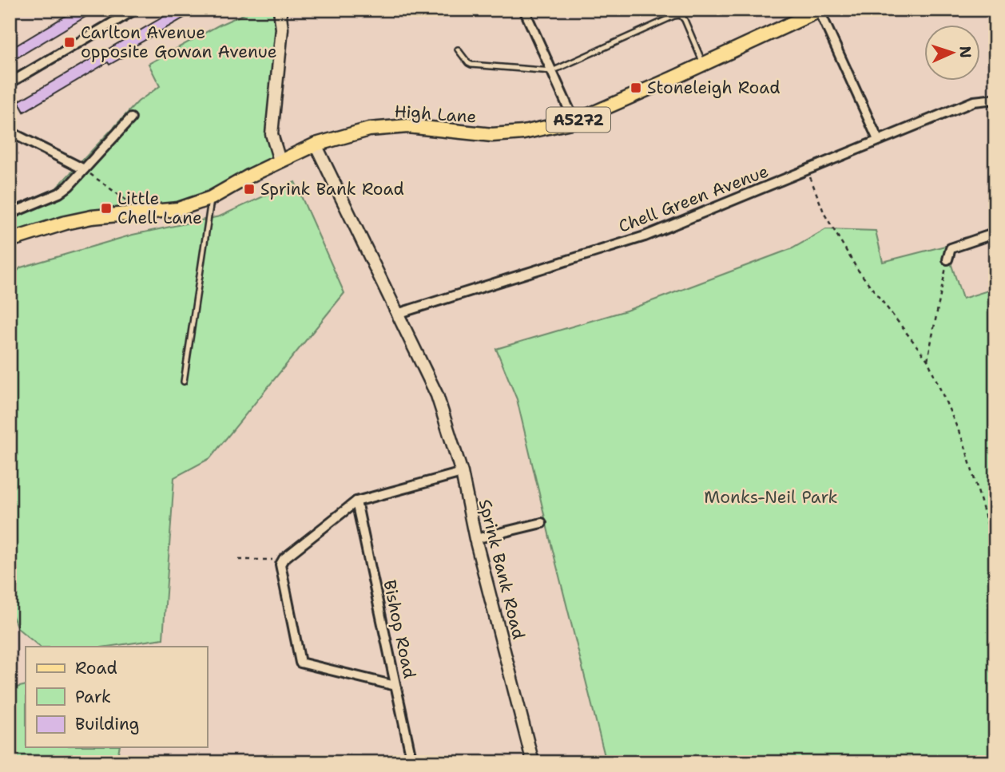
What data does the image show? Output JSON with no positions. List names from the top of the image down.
{
  "streets": {
    "main road": ["High Lane", "A5272"],
    "street": ["Chell Green Avenue", "Sprink Bank Road", "Bishop Road"]
  },
  "crossings": [
    ["High Lane", "Sprink Bank Road"],
    ["Chell Green Avenue", "Sprink Bank Road"]
  ],
  "parks": ["Monks-Neil Park"],
  "places": {
    "transit": [
      "Carlton Avenue opposite Gowan Avenue",
      "Stoneleigh Road",
      "Sprink Bank Road",
      "Little Chell Lane"
    ]
  },
  "legend": ["Road", "Park", "Building"],
  "north": "right"
}
